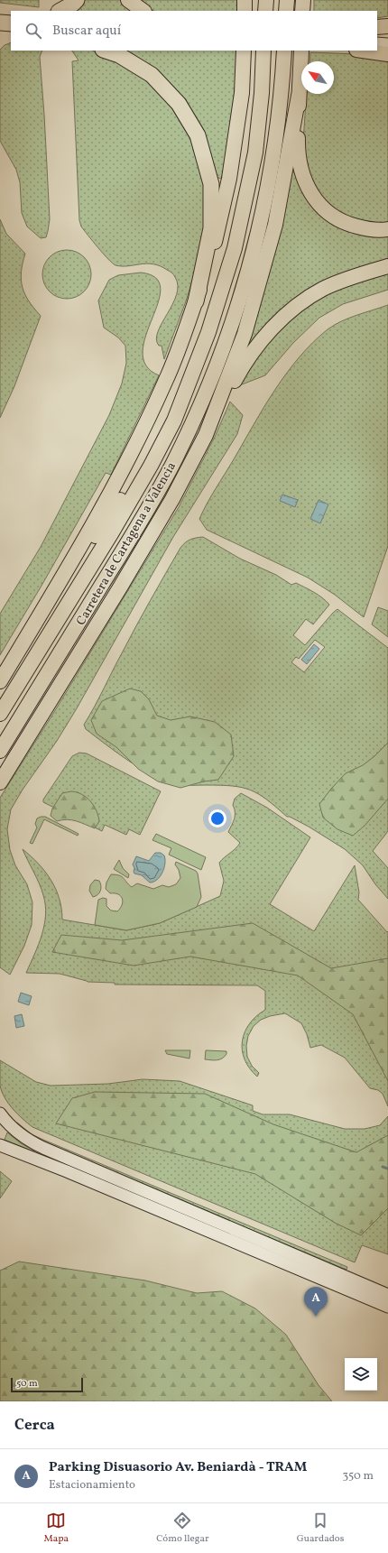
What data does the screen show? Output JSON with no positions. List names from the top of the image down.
{
  "streets": {
    "highway": ["Carretera de Cartagena a Valencia"]
  },
  "scale_bar": "50 m",
  "north": "top left",
  "page": {
    "search": "Buscar aquí",
    "pins": "A",
    "scale": "50 m",
    "heading": "Cerca",
    "list": [
      {
        "mark": "A",
        "name": "Parking Disuasorio Av. Beniardà - TRAM",
        "note": "Estacionamiento",
        "value": "350 m"
      }
    ],
    "nav": ["Mapa", "Cómo llegar", "Guardados"]
  }
}
